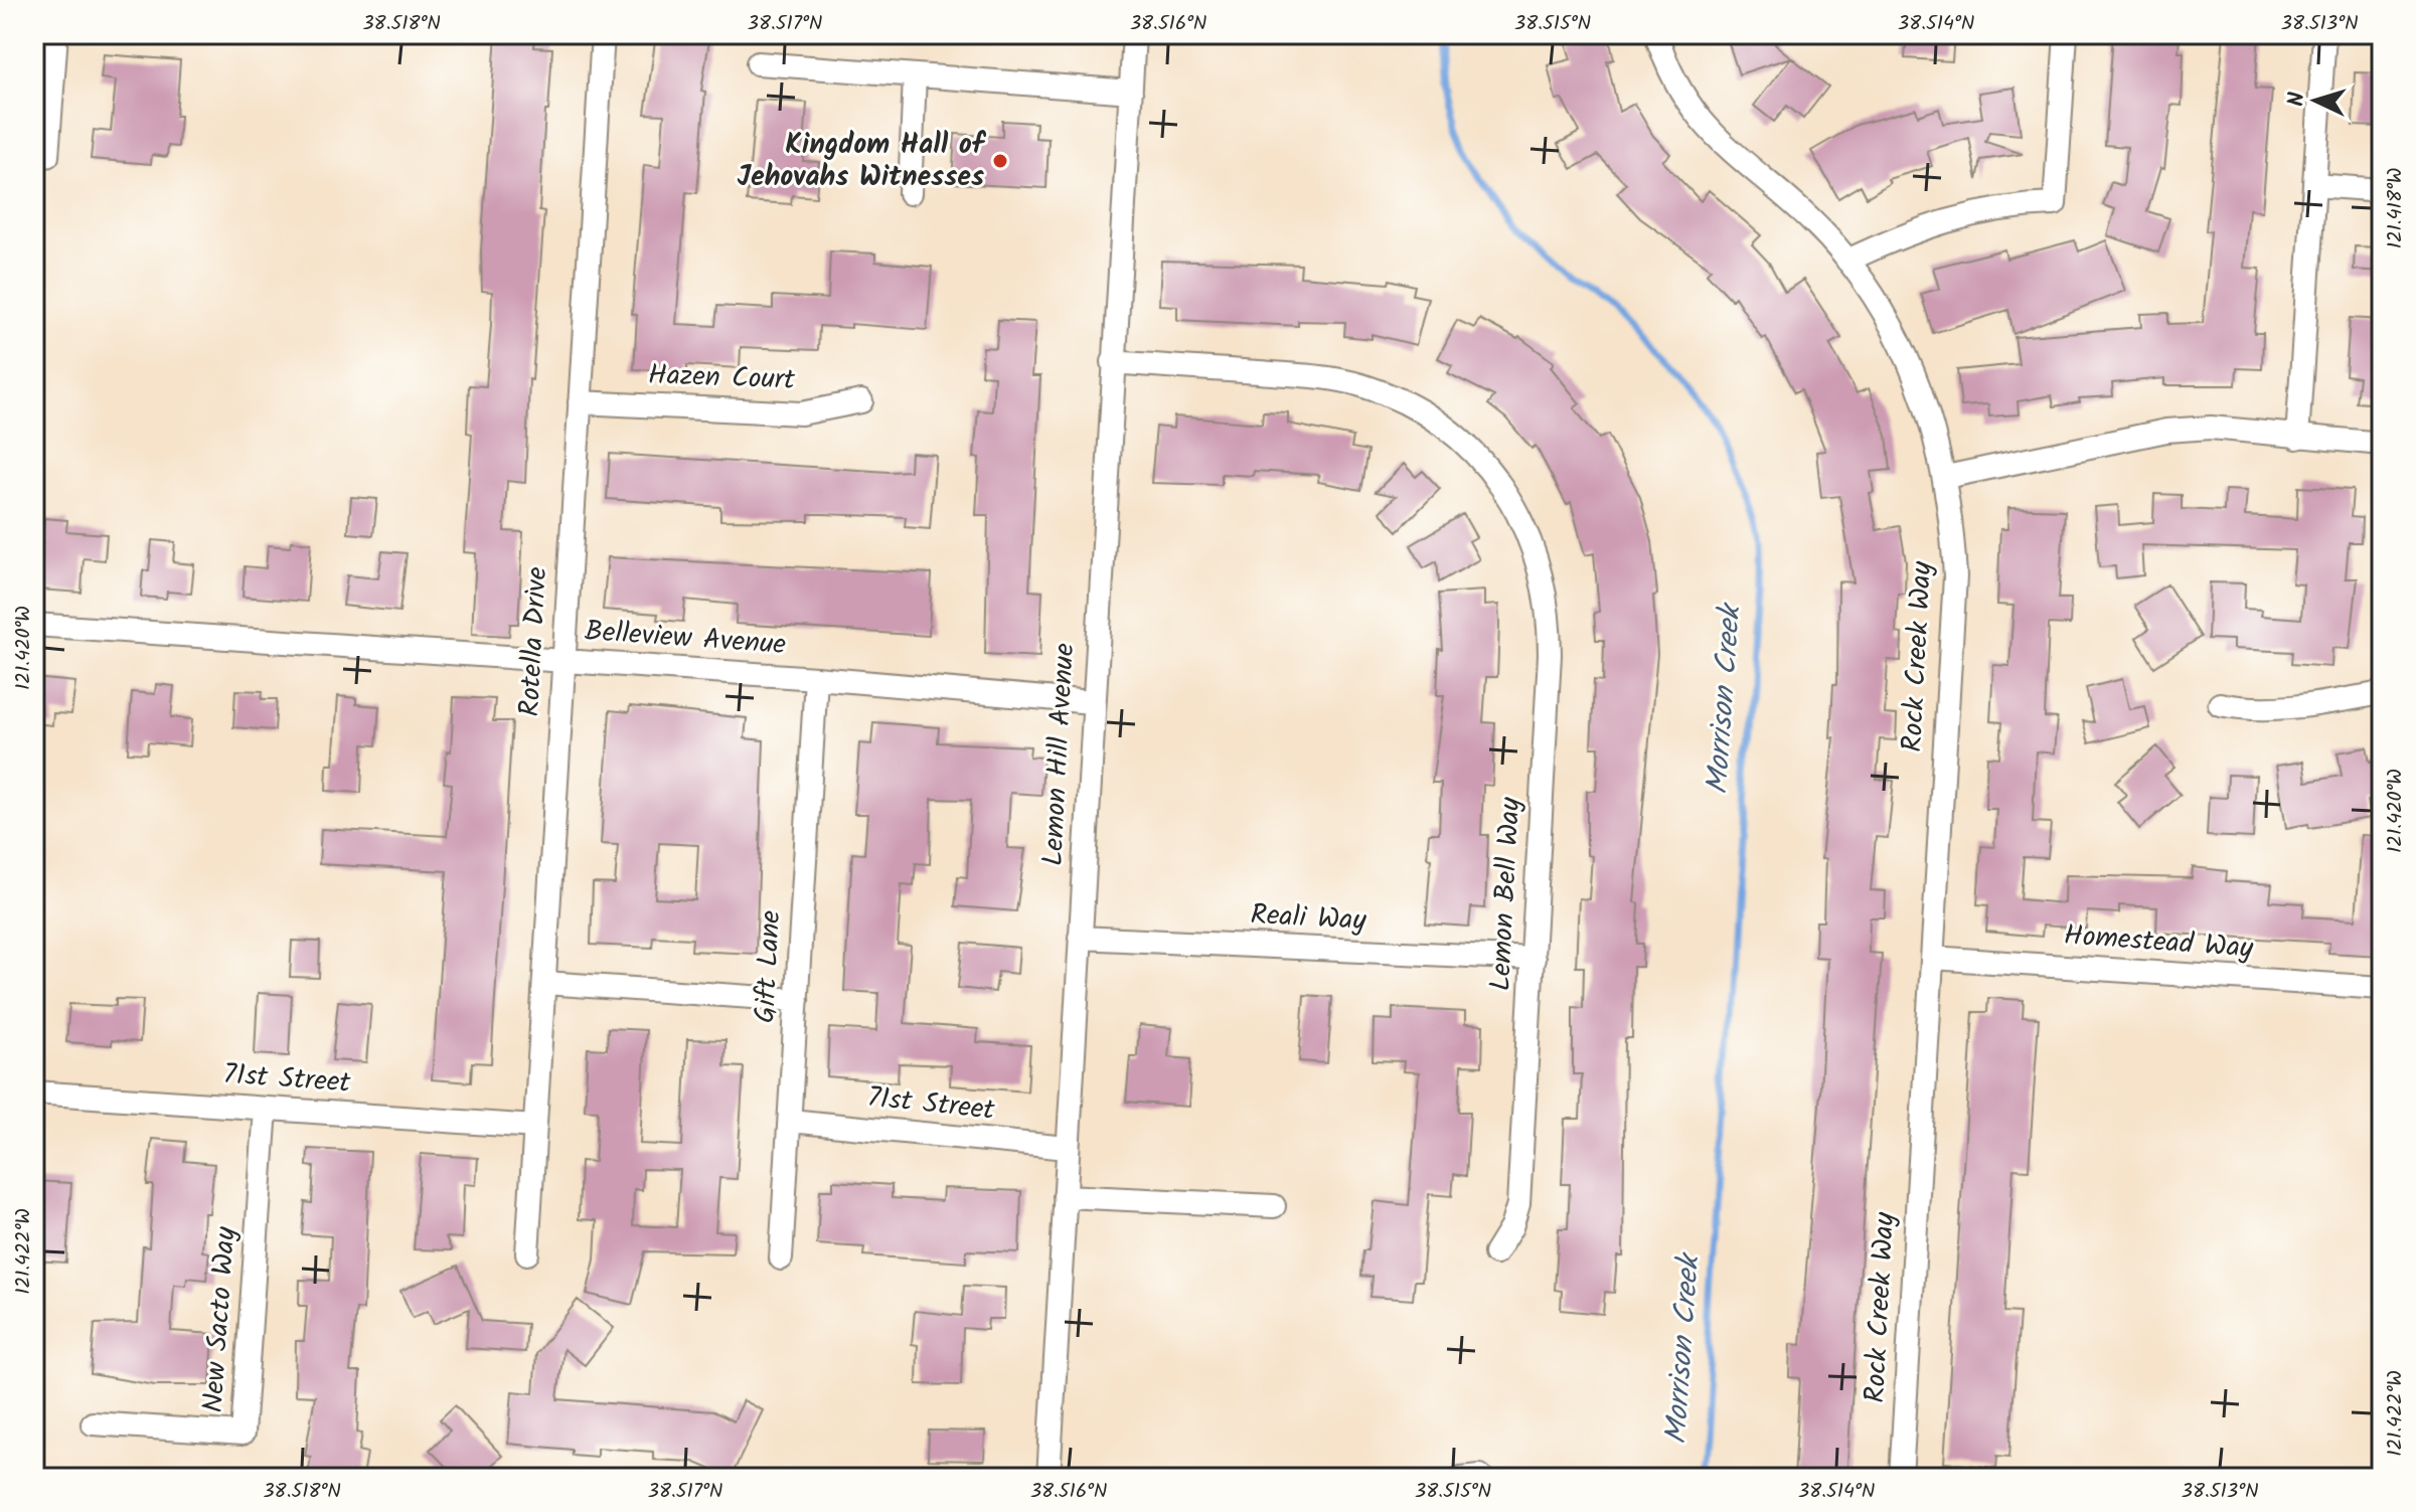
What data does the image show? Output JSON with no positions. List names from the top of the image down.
{
  "streets": {
    "street": [
      "Hazen Court",
      "Belleview Avenue",
      "Rotella Drive",
      "Rock Creek Way",
      "Lemon Hill Avenue",
      "Lemon Bell Way",
      "Reali Way",
      "Homestead Way",
      "Gift Lane",
      "71st Street",
      "New Sacto Way"
    ]
  },
  "crossings": [
    ["Hazen Court", "Rotella Drive"],
    ["Belleview Avenue", "Rotella Drive"],
    ["Belleview Avenue", "Lemon Hill Avenue"],
    ["Belleview Avenue", "Gift Lane"],
    ["Rotella Drive", "71st Street"],
    ["Rock Creek Way", "Homestead Way"],
    ["Lemon Hill Avenue", "Lemon Bell Way"],
    ["Lemon Hill Avenue", "Reali Way"],
    ["Lemon Hill Avenue", "71st Street"],
    ["Lemon Bell Way", "Reali Way"],
    ["Gift Lane", "71st Street"],
    ["71st Street", "New Sacto Way"]
  ],
  "water": ["Morrison Creek"],
  "places": ["Kingdom Hall of Jehovahs Witnesses"],
  "north": "left",
  "coordinates": [
    "38.518°N",
    "38.517°N",
    "38.516°N",
    "38.515°N",
    "38.514°N",
    "38.513°N",
    "121.418°W",
    "121.420°W",
    "121.422°W"
  ]
}
